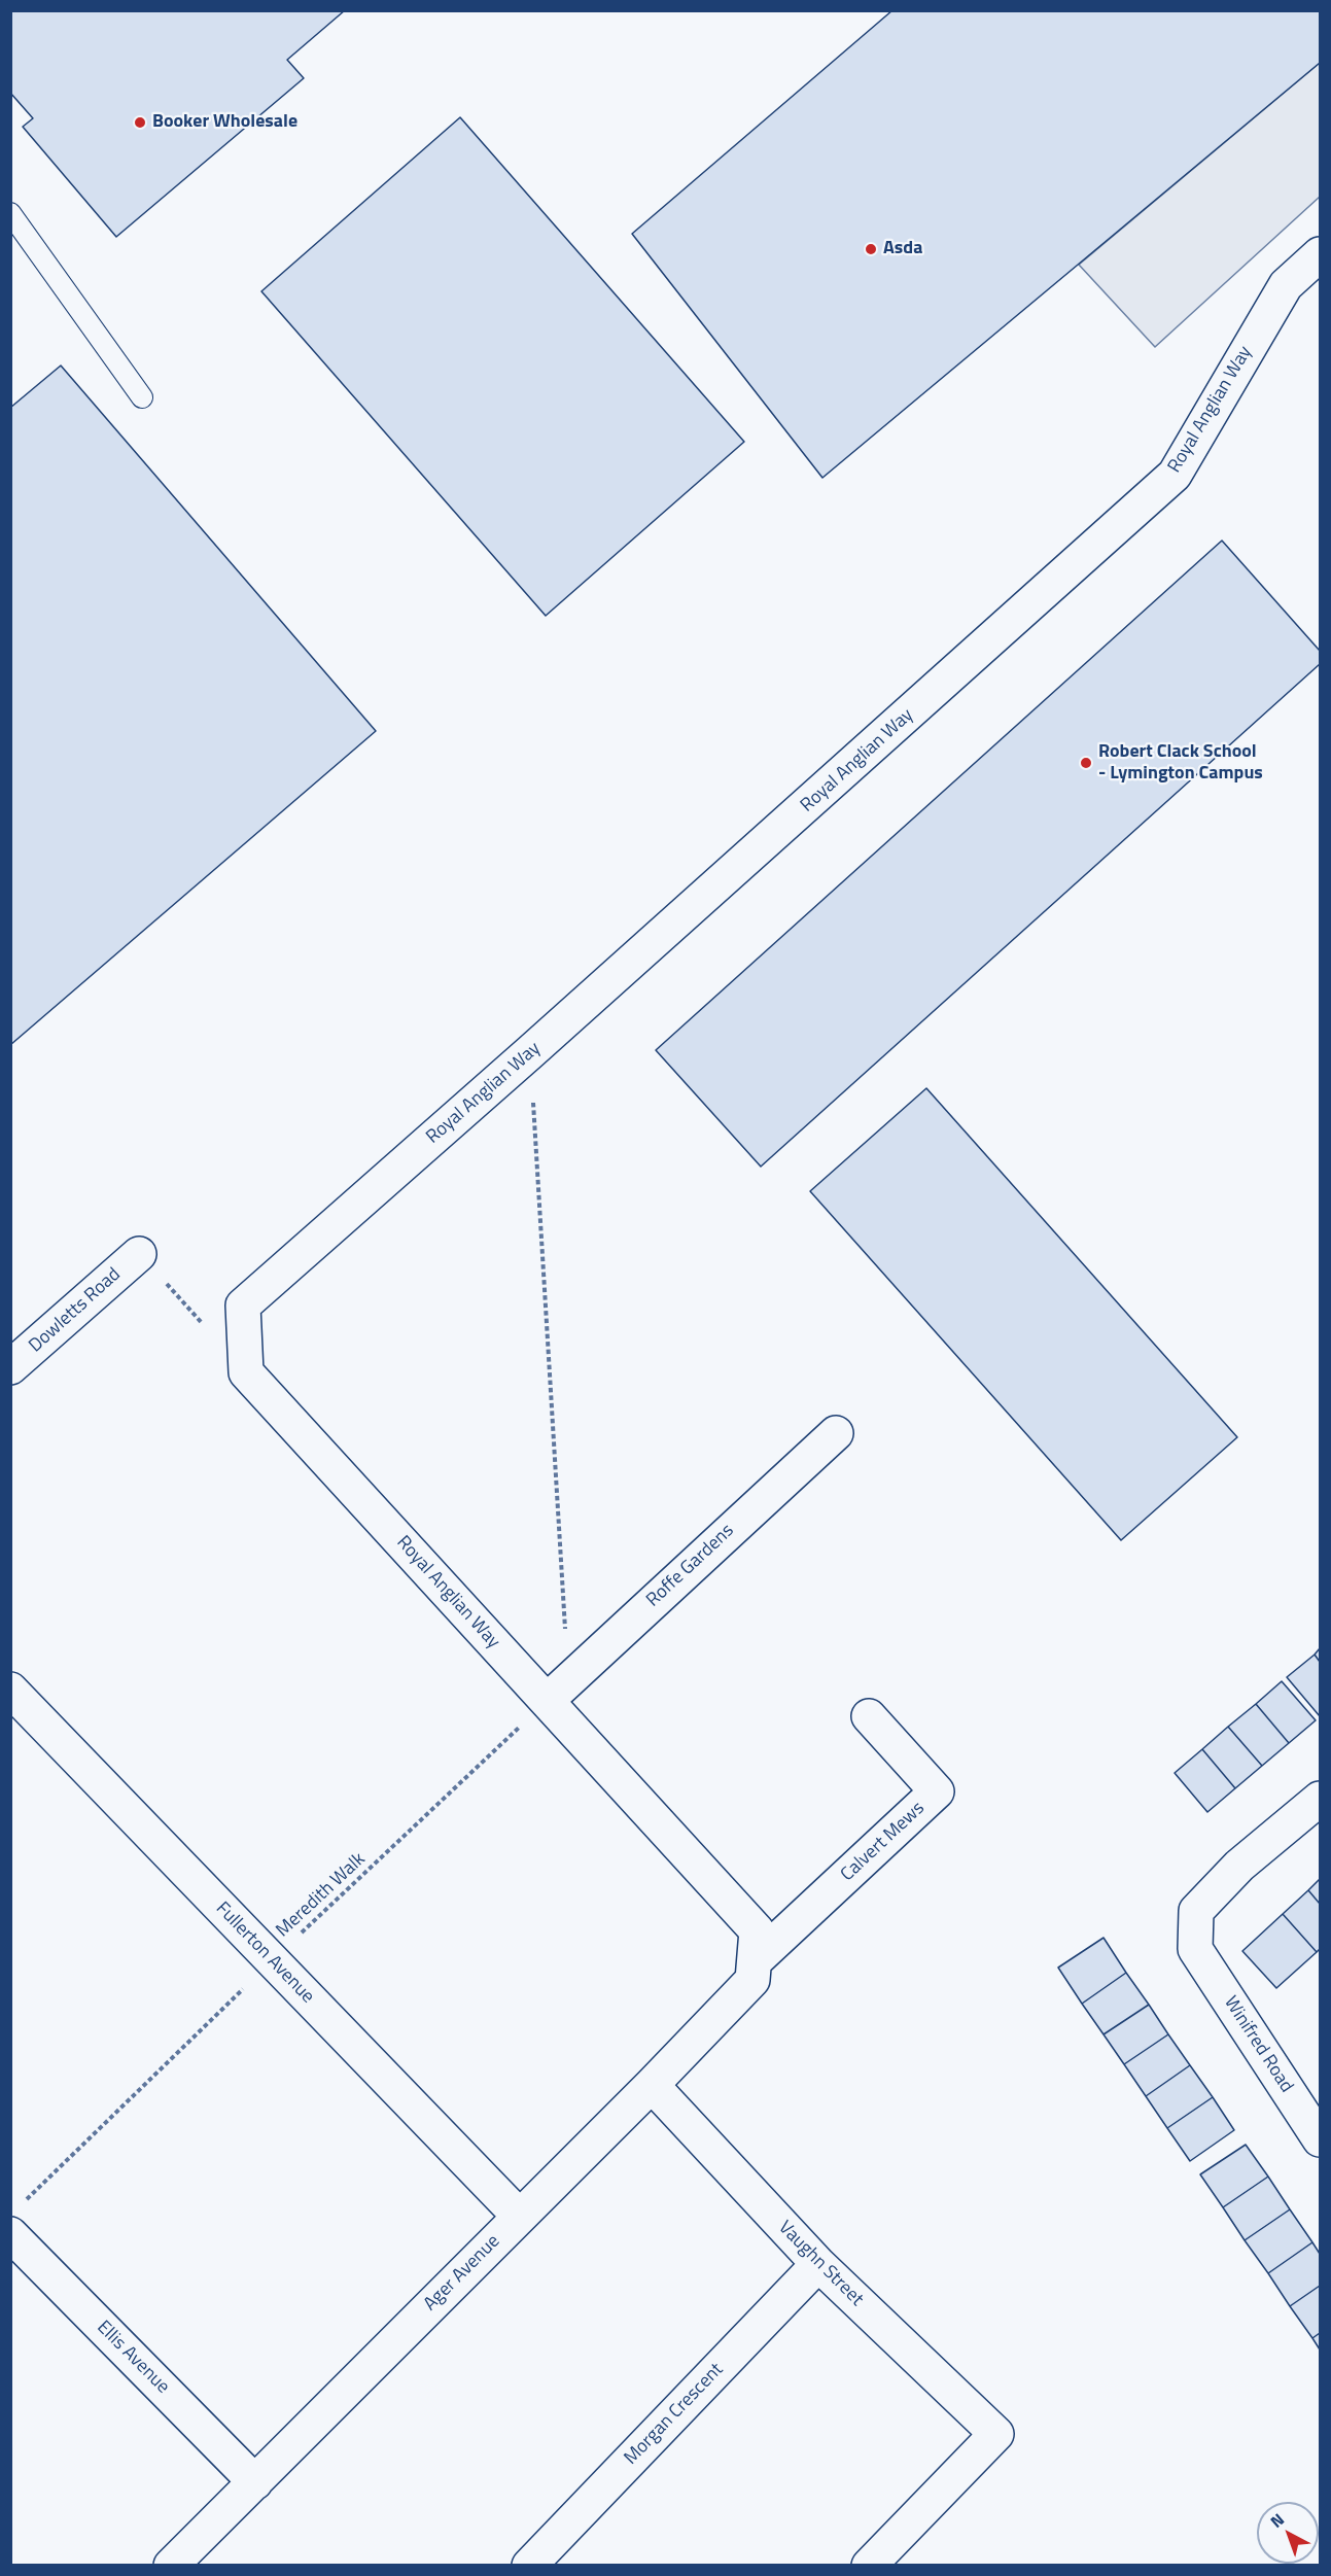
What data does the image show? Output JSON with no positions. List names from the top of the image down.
{
  "streets": {
    "street": [
      "Royal Anglian Way",
      "Dowletts Road",
      "Roffe Gardens",
      "Calvert Mews",
      "Fullerton Avenue",
      "Winifred Road",
      "Vaughn Street",
      "Ager Avenue",
      "Ellis Avenue",
      "Morgan Crescent"
    ],
    "path": ["Meredith Walk"]
  },
  "crossings": [
    ["Royal Anglian Way", "Roffe Gardens"],
    ["Royal Anglian Way", "Calvert Mews"],
    ["Royal Anglian Way", "Meredith Walk"],
    ["Royal Anglian Way", "Ager Avenue"],
    ["Roffe Gardens", "Meredith Walk"],
    ["Calvert Mews", "Ager Avenue"],
    ["Meredith Walk", "Fullerton Avenue"],
    ["Meredith Walk", "Ellis Avenue"],
    ["Fullerton Avenue", "Ager Avenue"],
    ["Vaughn Street", "Ager Avenue"],
    ["Vaughn Street", "Morgan Crescent"],
    ["Ager Avenue", "Ellis Avenue"]
  ],
  "places": ["Booker Wholesale", "Asda", "Robert Clack School - Lymington Campus"],
  "north": "top left"
}
